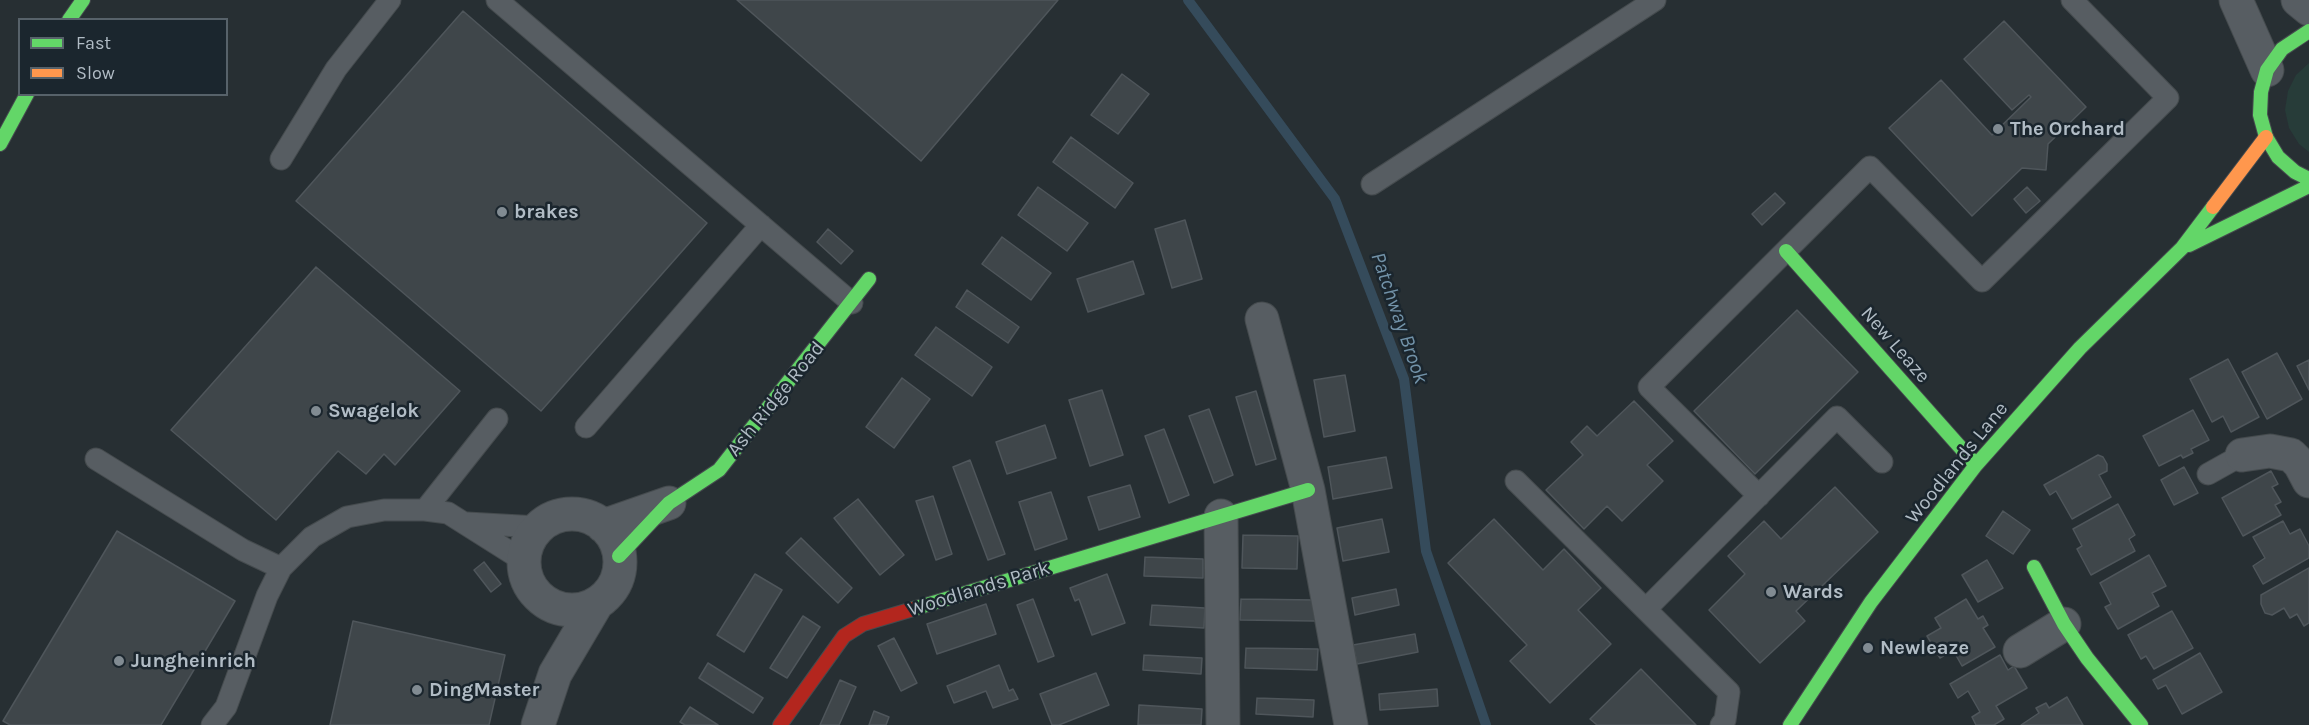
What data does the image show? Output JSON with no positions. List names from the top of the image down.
{
  "streets": {
    "main road": [
      "New Leaze",
      "Ash Ridge Road",
      "Woodlands Lane",
      "Woodlands Park"
    ]
  },
  "crossings": [
    ["New Leaze", "Woodlands Lane"]
  ],
  "water": ["Patchway Brook"],
  "places": [
    "The Orchard",
    "brakes",
    "Swagelok",
    "Wards",
    "Newleaze",
    "Jungheinrich",
    "DingMaster"
  ],
  "legend": ["Fast", "Slow"]
}
